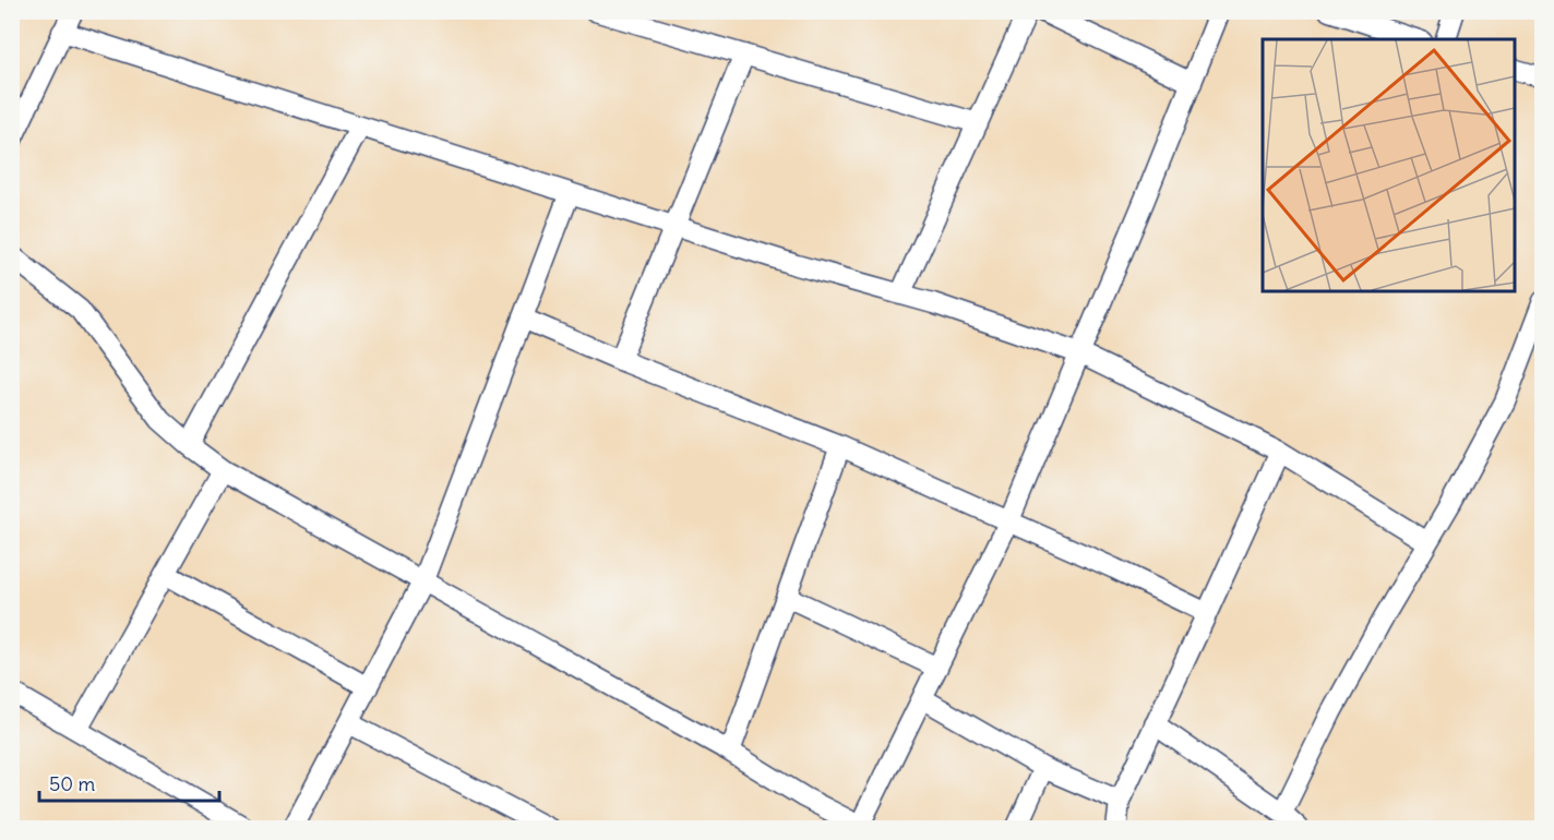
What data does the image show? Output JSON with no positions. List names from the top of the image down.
{
  "scale_bar": "50 m"
}
